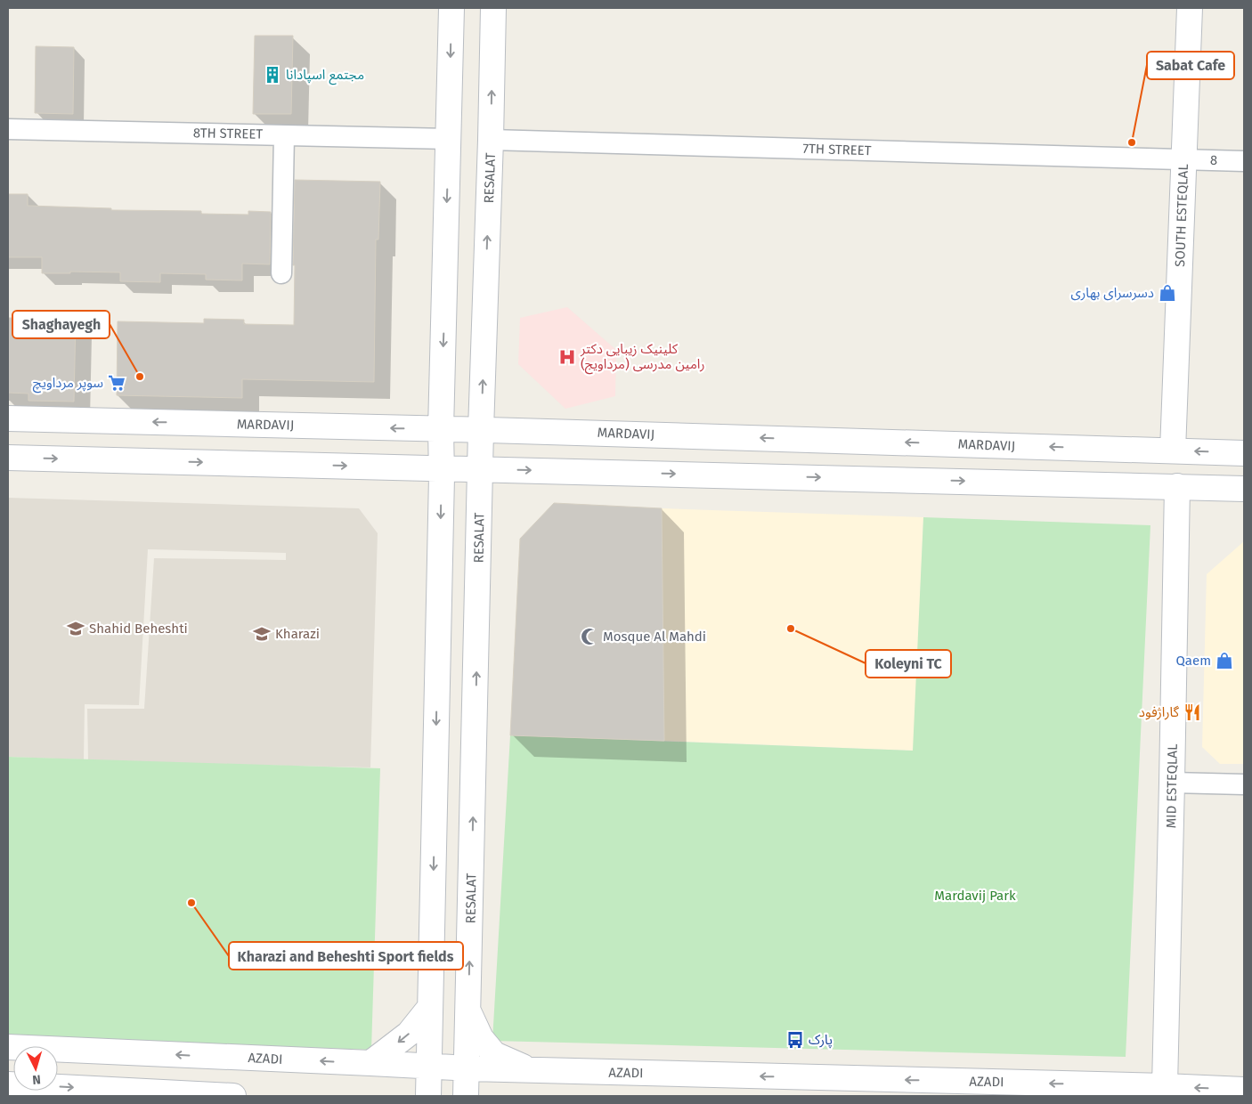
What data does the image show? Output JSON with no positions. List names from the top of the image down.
{
  "streets": {
    "main road": [
      "RESALAT",
      "SOUTH ESTEQLAL",
      "MARDAVIJ",
      "MID ESTEQLAL",
      "AZADI"
    ],
    "street": ["8TH STREET", "7TH STREET", "8"]
  },
  "crossings": [
    ["7TH STREET", "8"],
    ["7TH STREET", "RESALAT"],
    ["7TH STREET", "SOUTH ESTEQLAL"],
    ["8", "SOUTH ESTEQLAL"],
    ["RESALAT", "MARDAVIJ"],
    ["RESALAT", "AZADI"],
    ["SOUTH ESTEQLAL", "MARDAVIJ"],
    ["MID ESTEQLAL", "AZADI"]
  ],
  "one_way": ["AZADI"],
  "parks": ["Mardavij Park"],
  "places": {
    "building": ["مجتمع اسپادانا"],
    "other": [
      "Sabat Cafe",
      "Shaghayegh",
      "Koleyni TC",
      "Kharazi and Beheshti Sport fields"
    ],
    "shop": ["دسرسرای بهاری", "Qaem"],
    "hospital": ["کلینیک زیبایی دکتر رامین مدرسی (مرداویج)"],
    "supermarket": ["سوپر مرداویچ"],
    "school or university": ["Shahid Beheshti", "Kharazi"],
    "mosque": ["Mosque Al Mahdi"],
    "restaurant": ["گاراژفود"],
    "bus stop": ["پارک"]
  },
  "north": "bottom"
}
